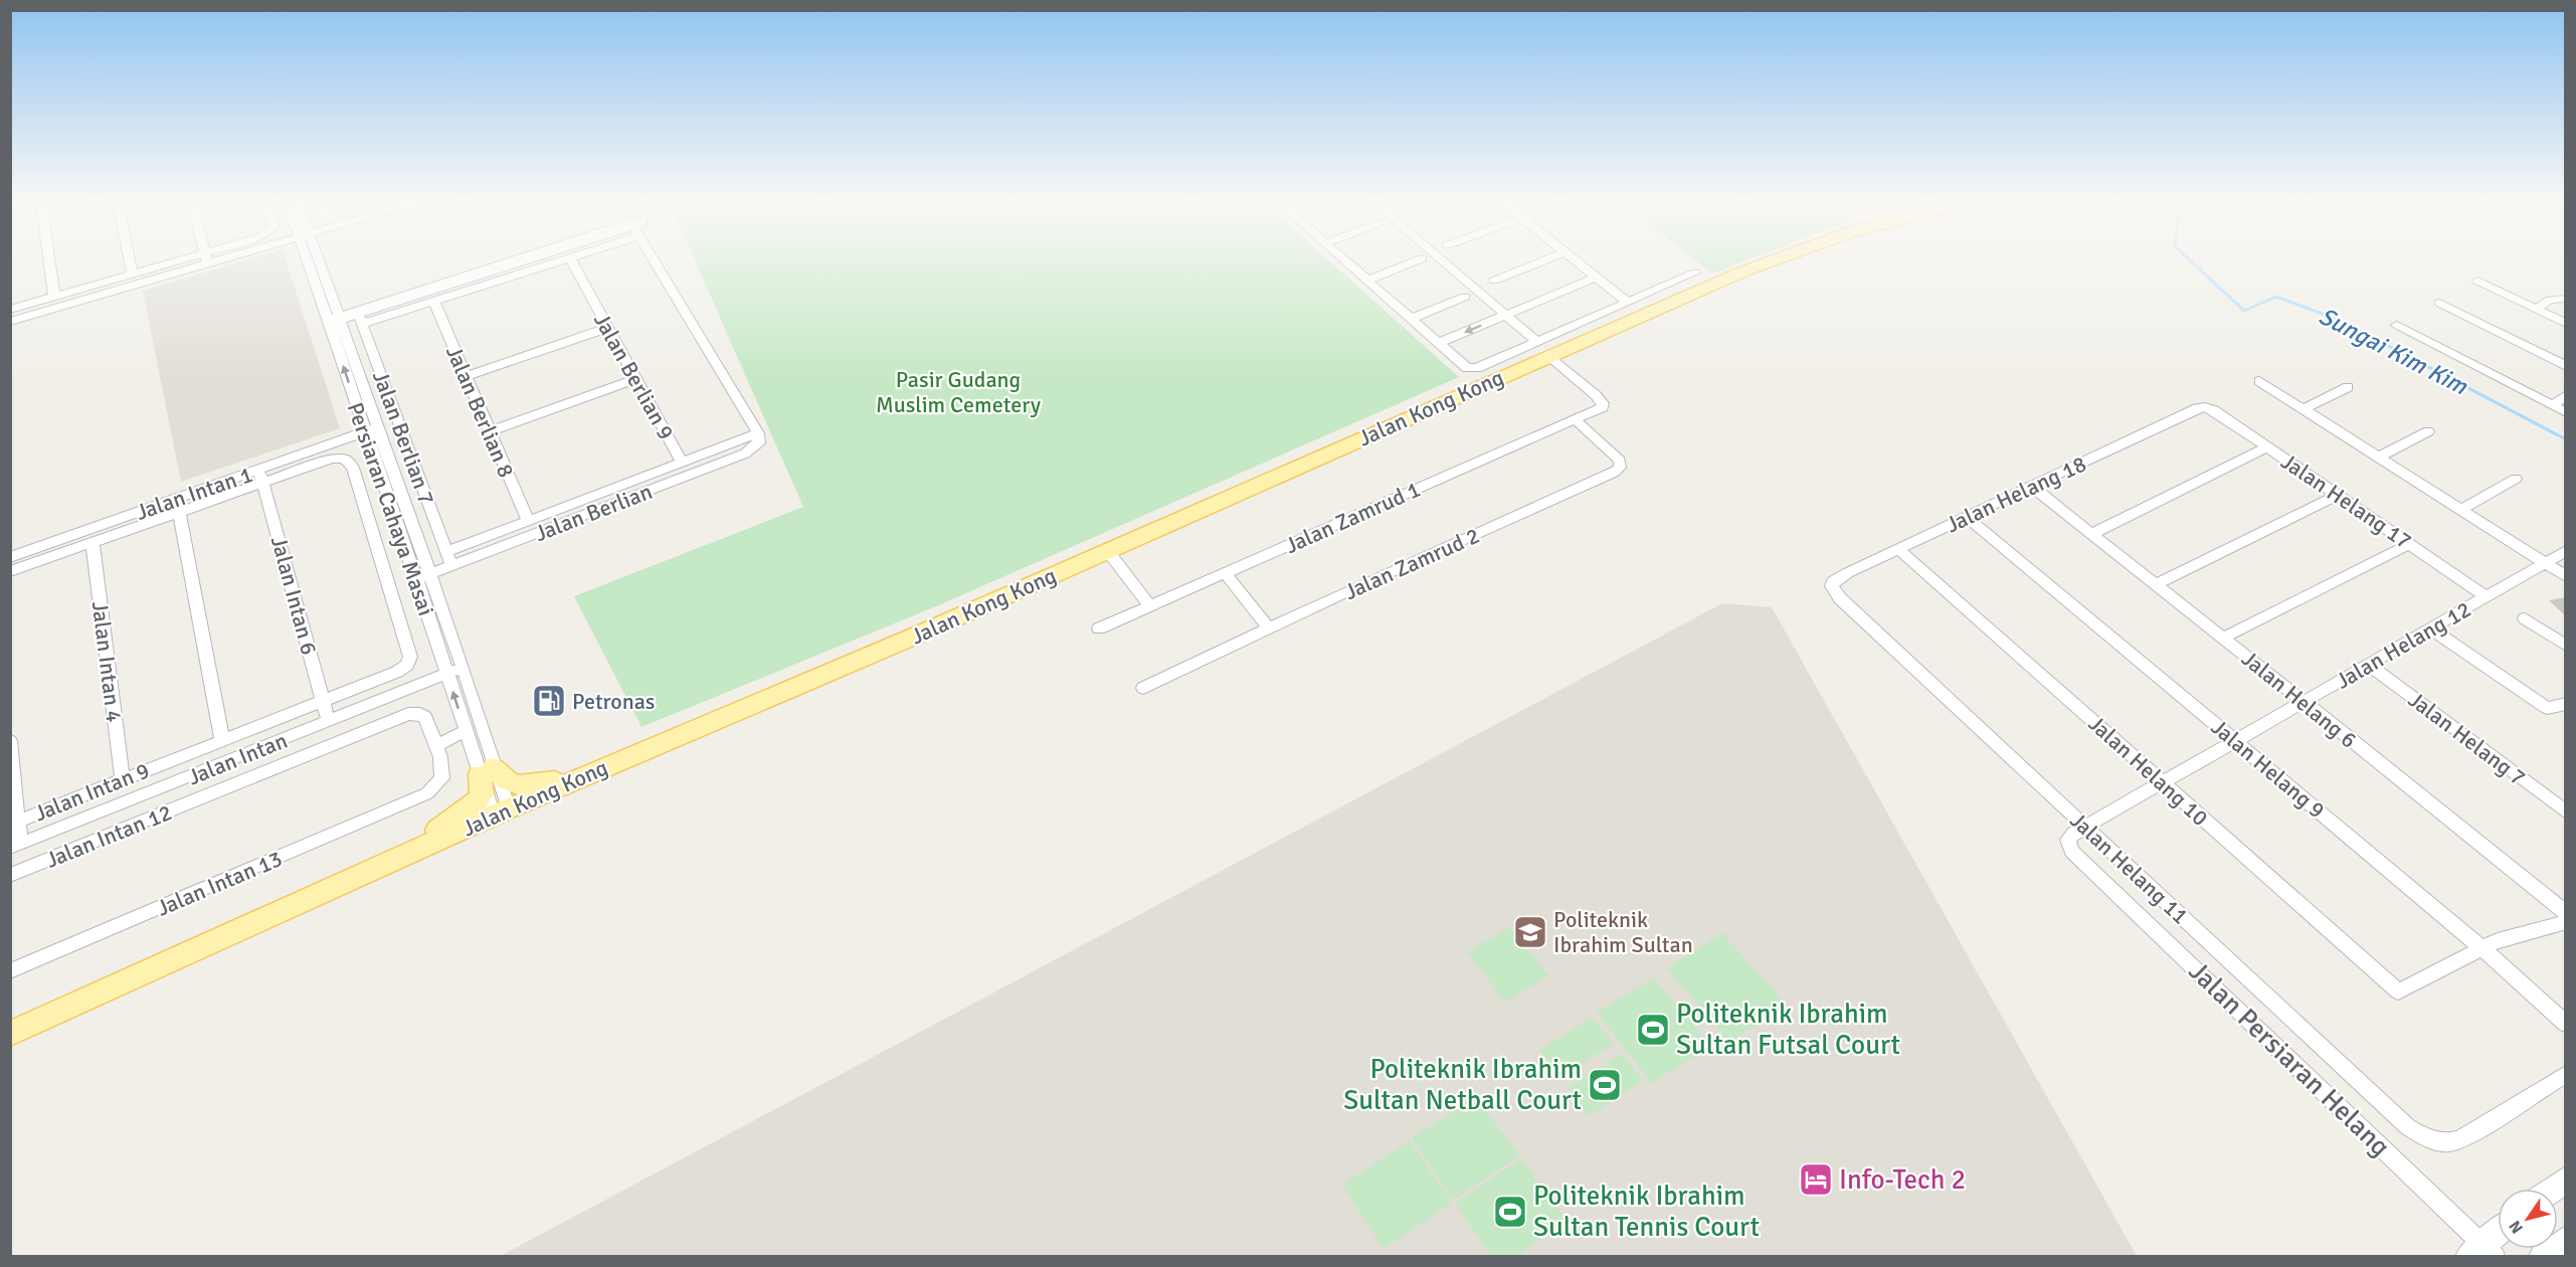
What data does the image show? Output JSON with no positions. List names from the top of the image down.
{
  "streets": {
    "main road": ["Jalan Kong Kong"],
    "street": [
      "Jalan Berlian 9",
      "Jalan Berlian 8",
      "Jalan Berlian 7",
      "Jalan Intan 1",
      "Jalan Helang 18",
      "Jalan Helang 17",
      "Persiaran Cahaya Masai",
      "Jalan Berlian",
      "Jalan Zamrud 1",
      "Jalan Zamrud 2",
      "Jalan Intan 6",
      "Jalan Helang 12",
      "Jalan Intan 4",
      "Jalan Helang 6",
      "Jalan Helang 7",
      "Jalan Intan",
      "Jalan Helang 9",
      "Jalan Helang 10",
      "Jalan Intan 9",
      "Jalan Intan 12",
      "Jalan Helang 11",
      "Jalan Intan 13",
      "Jalan Persiaran Helang"
    ]
  },
  "crossings": [
    ["Jalan Kong Kong", "Persiaran Cahaya Masai"],
    ["Jalan Kong Kong", "Jalan Zamrud 1"],
    ["Jalan Berlian 7", "Jalan Berlian"],
    ["Jalan Intan 1", "Persiaran Cahaya Masai"],
    ["Jalan Intan 1", "Jalan Intan 6"],
    ["Jalan Intan 1", "Jalan Intan 4"],
    ["Jalan Intan 1", "Jalan Intan 9"],
    ["Jalan Helang 18", "Jalan Helang 17"],
    ["Jalan Helang 18", "Jalan Helang 6"],
    ["Jalan Helang 18", "Jalan Helang 9"],
    ["Jalan Helang 18", "Jalan Helang 10"],
    ["Jalan Helang 18", "Jalan Helang 11"],
    ["Jalan Helang 17", "Jalan Helang 12"],
    ["Persiaran Cahaya Masai", "Jalan Berlian"],
    ["Persiaran Cahaya Masai", "Jalan Intan"],
    ["Jalan Zamrud 1", "Jalan Zamrud 2"],
    ["Jalan Intan 6", "Jalan Intan"],
    ["Jalan Intan 6", "Jalan Intan 9"],
    ["Jalan Helang 12", "Jalan Helang 6"],
    ["Jalan Helang 12", "Jalan Helang 7"],
    ["Jalan Helang 12", "Jalan Helang 9"],
    ["Jalan Helang 12", "Jalan Helang 10"],
    ["Jalan Helang 12", "Jalan Helang 11"],
    ["Jalan Helang 12", "Jalan Persiaran Helang"],
    ["Jalan Intan 4", "Jalan Intan 9"],
    ["Jalan Helang 9", "Jalan Helang 10"],
    ["Jalan Intan 12", "Jalan Intan 13"],
    ["Jalan Helang 11", "Jalan Persiaran Helang"]
  ],
  "water": ["Sungai Kim Kim"],
  "parks": ["Pasir Gudang Muslim Cemetery"],
  "places": {
    "fuel station": ["Petronas"],
    "school or university": ["Politeknik Ibrahim Sultan"],
    "sports": ["Politeknik Ibrahim Sultan Futsal Court", "Politeknik Ibrahim Sultan Netball Court", "Politeknik Ibrahim Sultan Tennis Court"],
    "hotel": ["Info-Tech 2"]
  },
  "north": "bottom left"
}
